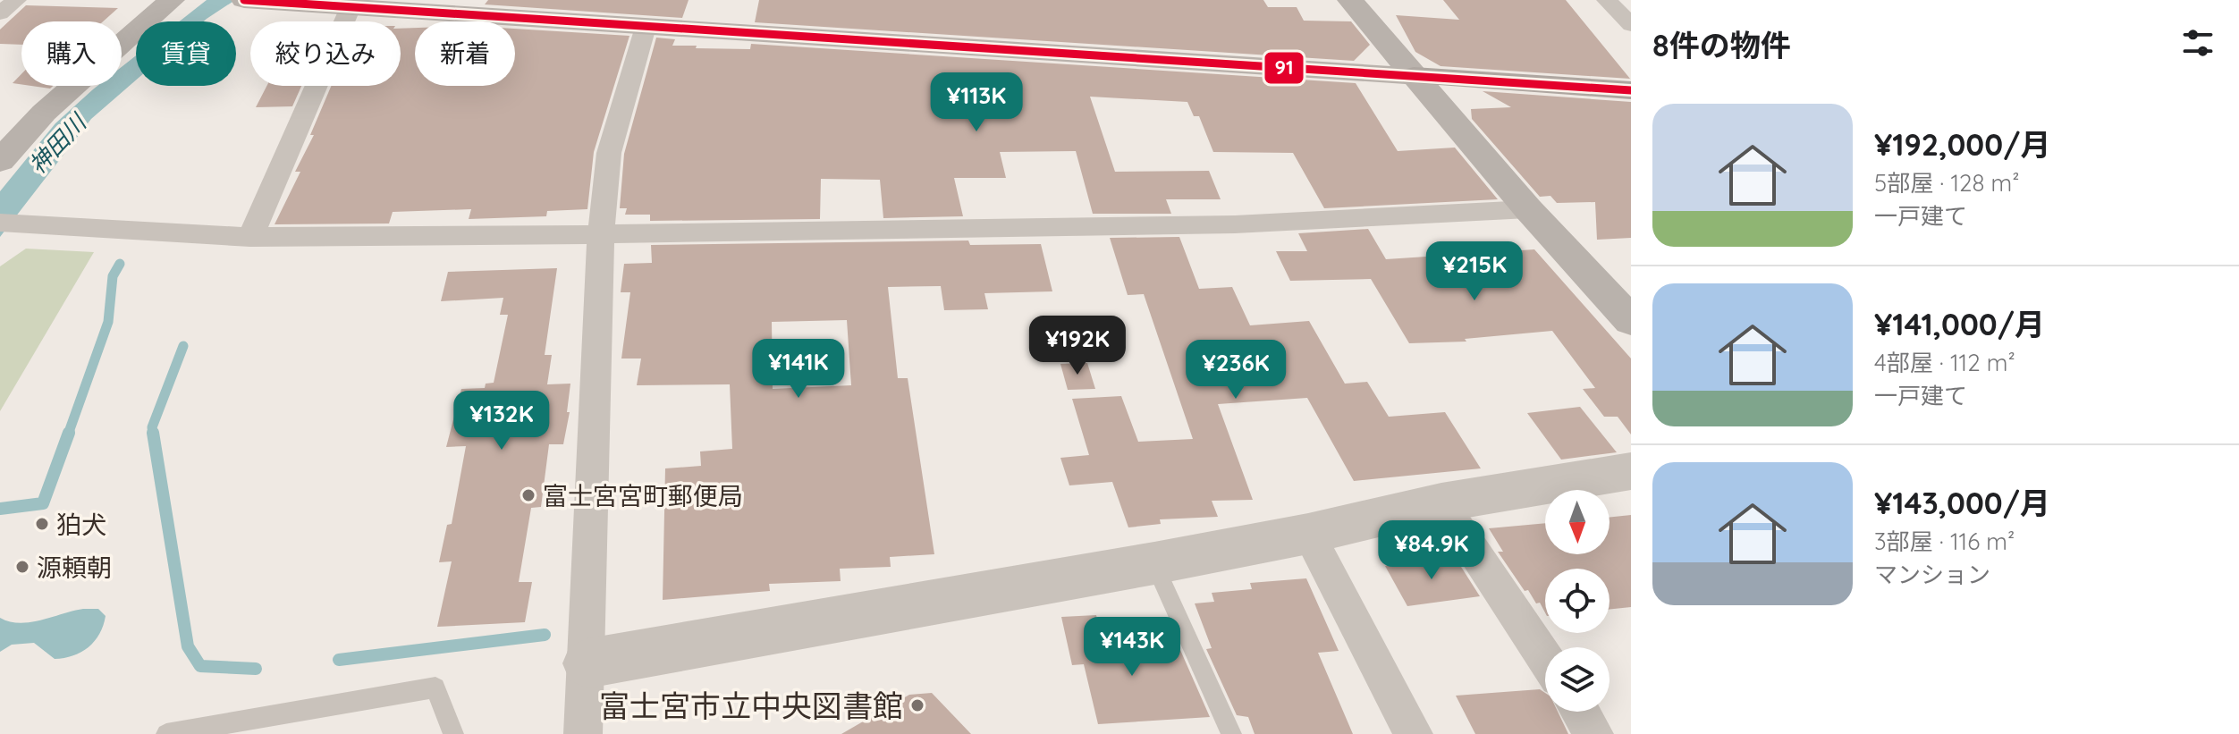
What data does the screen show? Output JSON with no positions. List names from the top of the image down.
{
  "water": ["神田川"],
  "places": [
    "富士宮宮町郵便局",
    "狛犬",
    "源頼朝",
    "富士宮市立中央図書館"
  ],
  "lines": ["transit line 91"],
  "north": "bottom",
  "page": {
    "heading": "8件の物件",
    "chip": [
      "購入",
      "賃貸",
      "絞り込み",
      "新着"
    ],
    "price": [
      "¥113K",
      "¥215K",
      "¥192K",
      "¥141K",
      "¥236K",
      "¥132K",
      "¥84.9K",
      "¥143K"
    ],
    "list": [
      {
        "name": "¥192,000/月",
        "note": "5部屋 · 128 m² · 一戸建て"
      },
      {
        "name": "¥141,000/月",
        "note": "4部屋 · 112 m² · 一戸建て"
      },
      {
        "name": "¥143,000/月",
        "note": "3部屋 · 116 m² · マンション"
      }
    ]
  }
}
